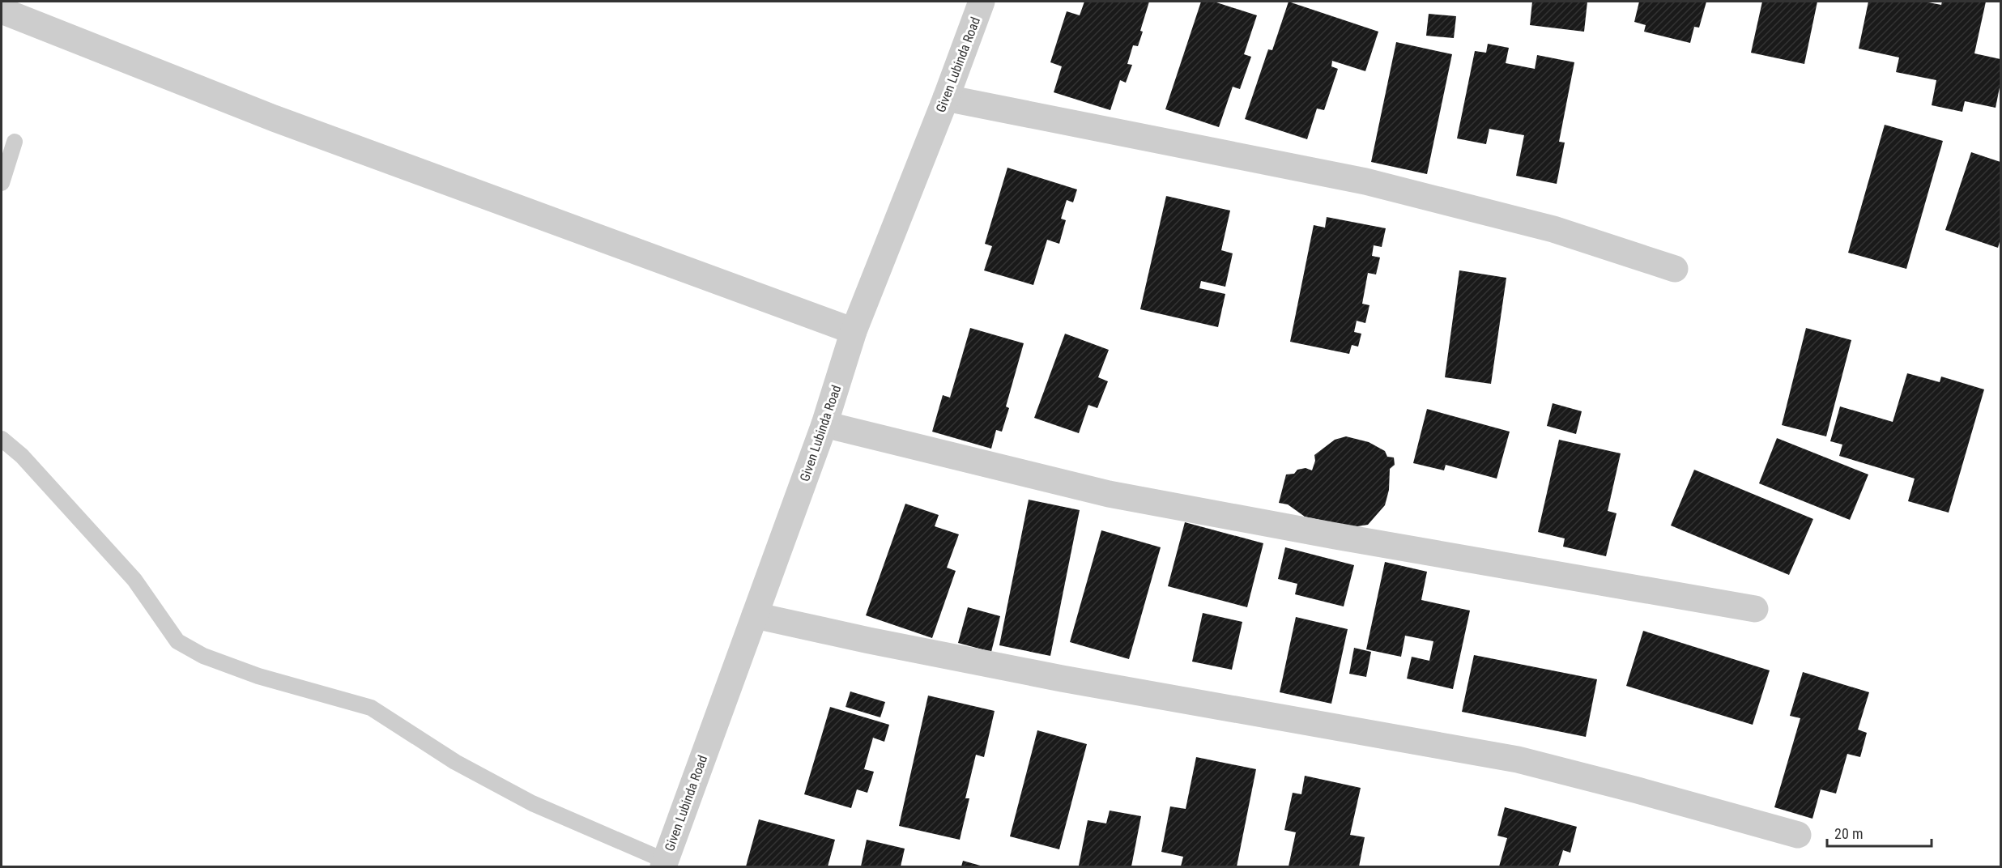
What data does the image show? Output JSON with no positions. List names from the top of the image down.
{
  "streets": {
    "street": ["Given Lubinda Road"]
  },
  "scale_bar": "20 m"
}
